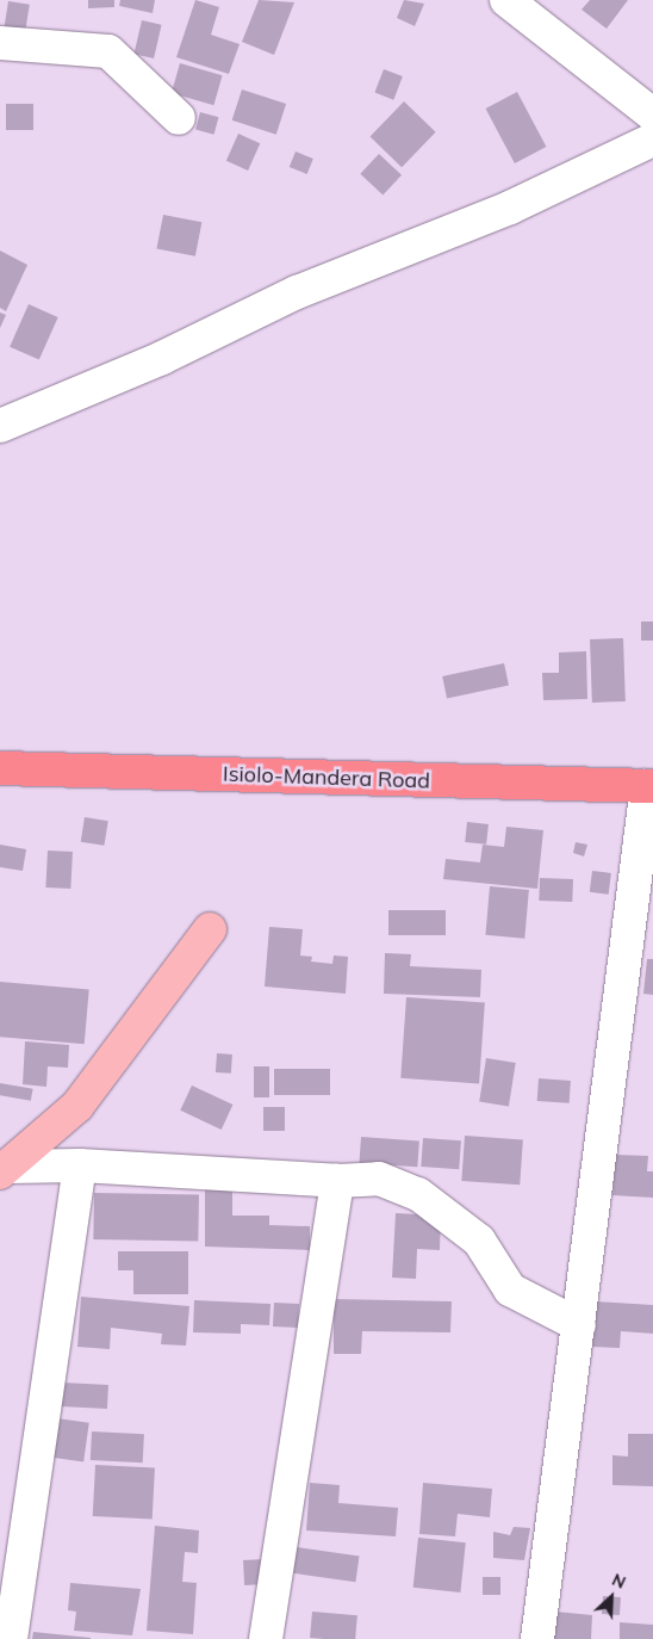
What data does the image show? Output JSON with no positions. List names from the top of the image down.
{
  "streets": {
    "highway": ["Isiolo-Mandera Road"]
  },
  "north": "top right"
}
